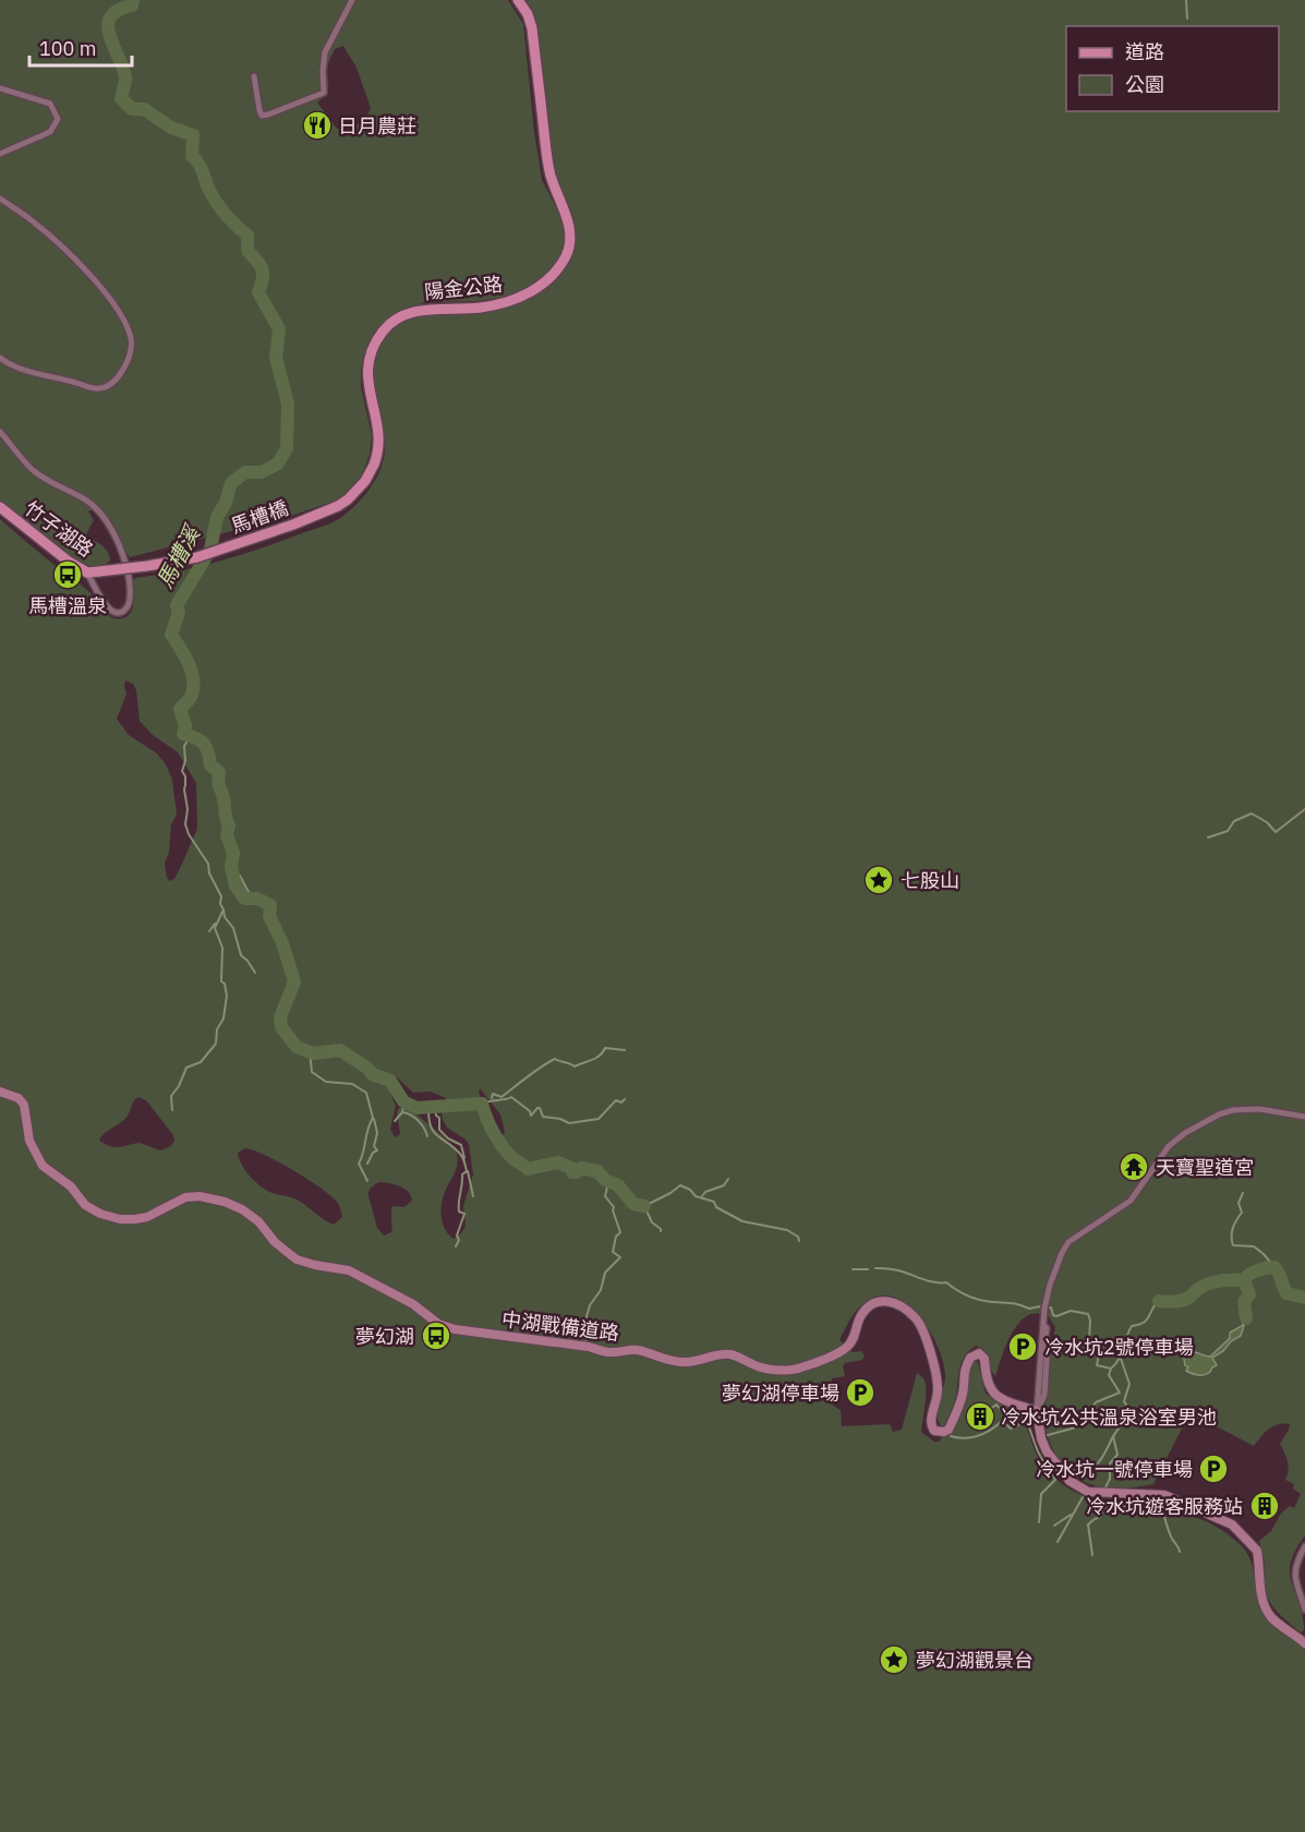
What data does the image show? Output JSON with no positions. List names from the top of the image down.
{
  "streets": {
    "main road": ["陽金公路", "馬槽橋", "竹子湖路"],
    "street": ["中湖戰備道路"]
  },
  "crossings": [
    ["陽金公路", "馬槽橋"],
    ["馬槽橋", "竹子湖路"]
  ],
  "water": ["馬槽溪"],
  "places": {
    "restaurant": ["日月農莊"],
    "bus stop": ["馬槽溫泉", "夢幻湖"],
    "place": ["七股山", "夢幻湖觀景台"],
    "temple": ["天寶聖道宮"],
    "parking": ["冷水坑2號停車場", "夢幻湖停車場", "冷水坑一號停車場"],
    "building": ["冷水坑公共溫泉浴室男池", "冷水坑遊客服務站"]
  },
  "legend": ["道路", "公園"],
  "scale_bar": "100 m"
}
